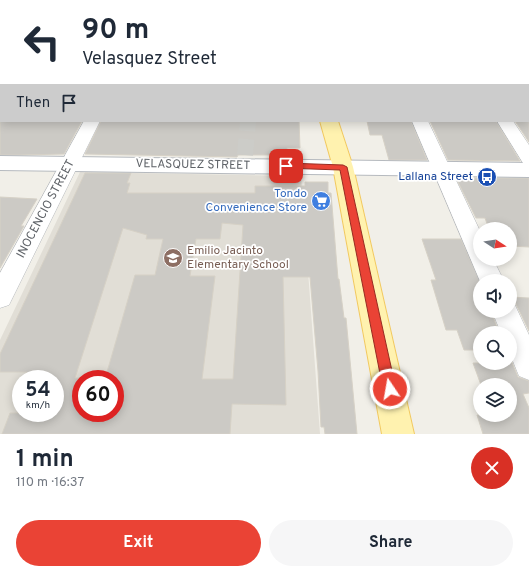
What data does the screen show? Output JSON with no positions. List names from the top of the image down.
{
  "streets": {
    "street": ["VELASQUEZ STREET", "INOCENCIO STREET"]
  },
  "crossings": [
    ["VELASQUEZ STREET", "INOCENCIO STREET"]
  ],
  "places": {
    "bus stop": ["Lallana Street"],
    "supermarket": ["Tondo Convenience Store"],
    "school or university": ["Emilio Jacinto Elementary School"]
  },
  "north": "right",
  "page": {
    "turn": ["90 m", "Velasquez Street"],
    "then": "Then",
    "speed": "54 km/h",
    "limit": "60",
    "heading": ["1 min", "110 m · 16:37"],
    "buttons": ["Exit", "Share"]
  }
}
